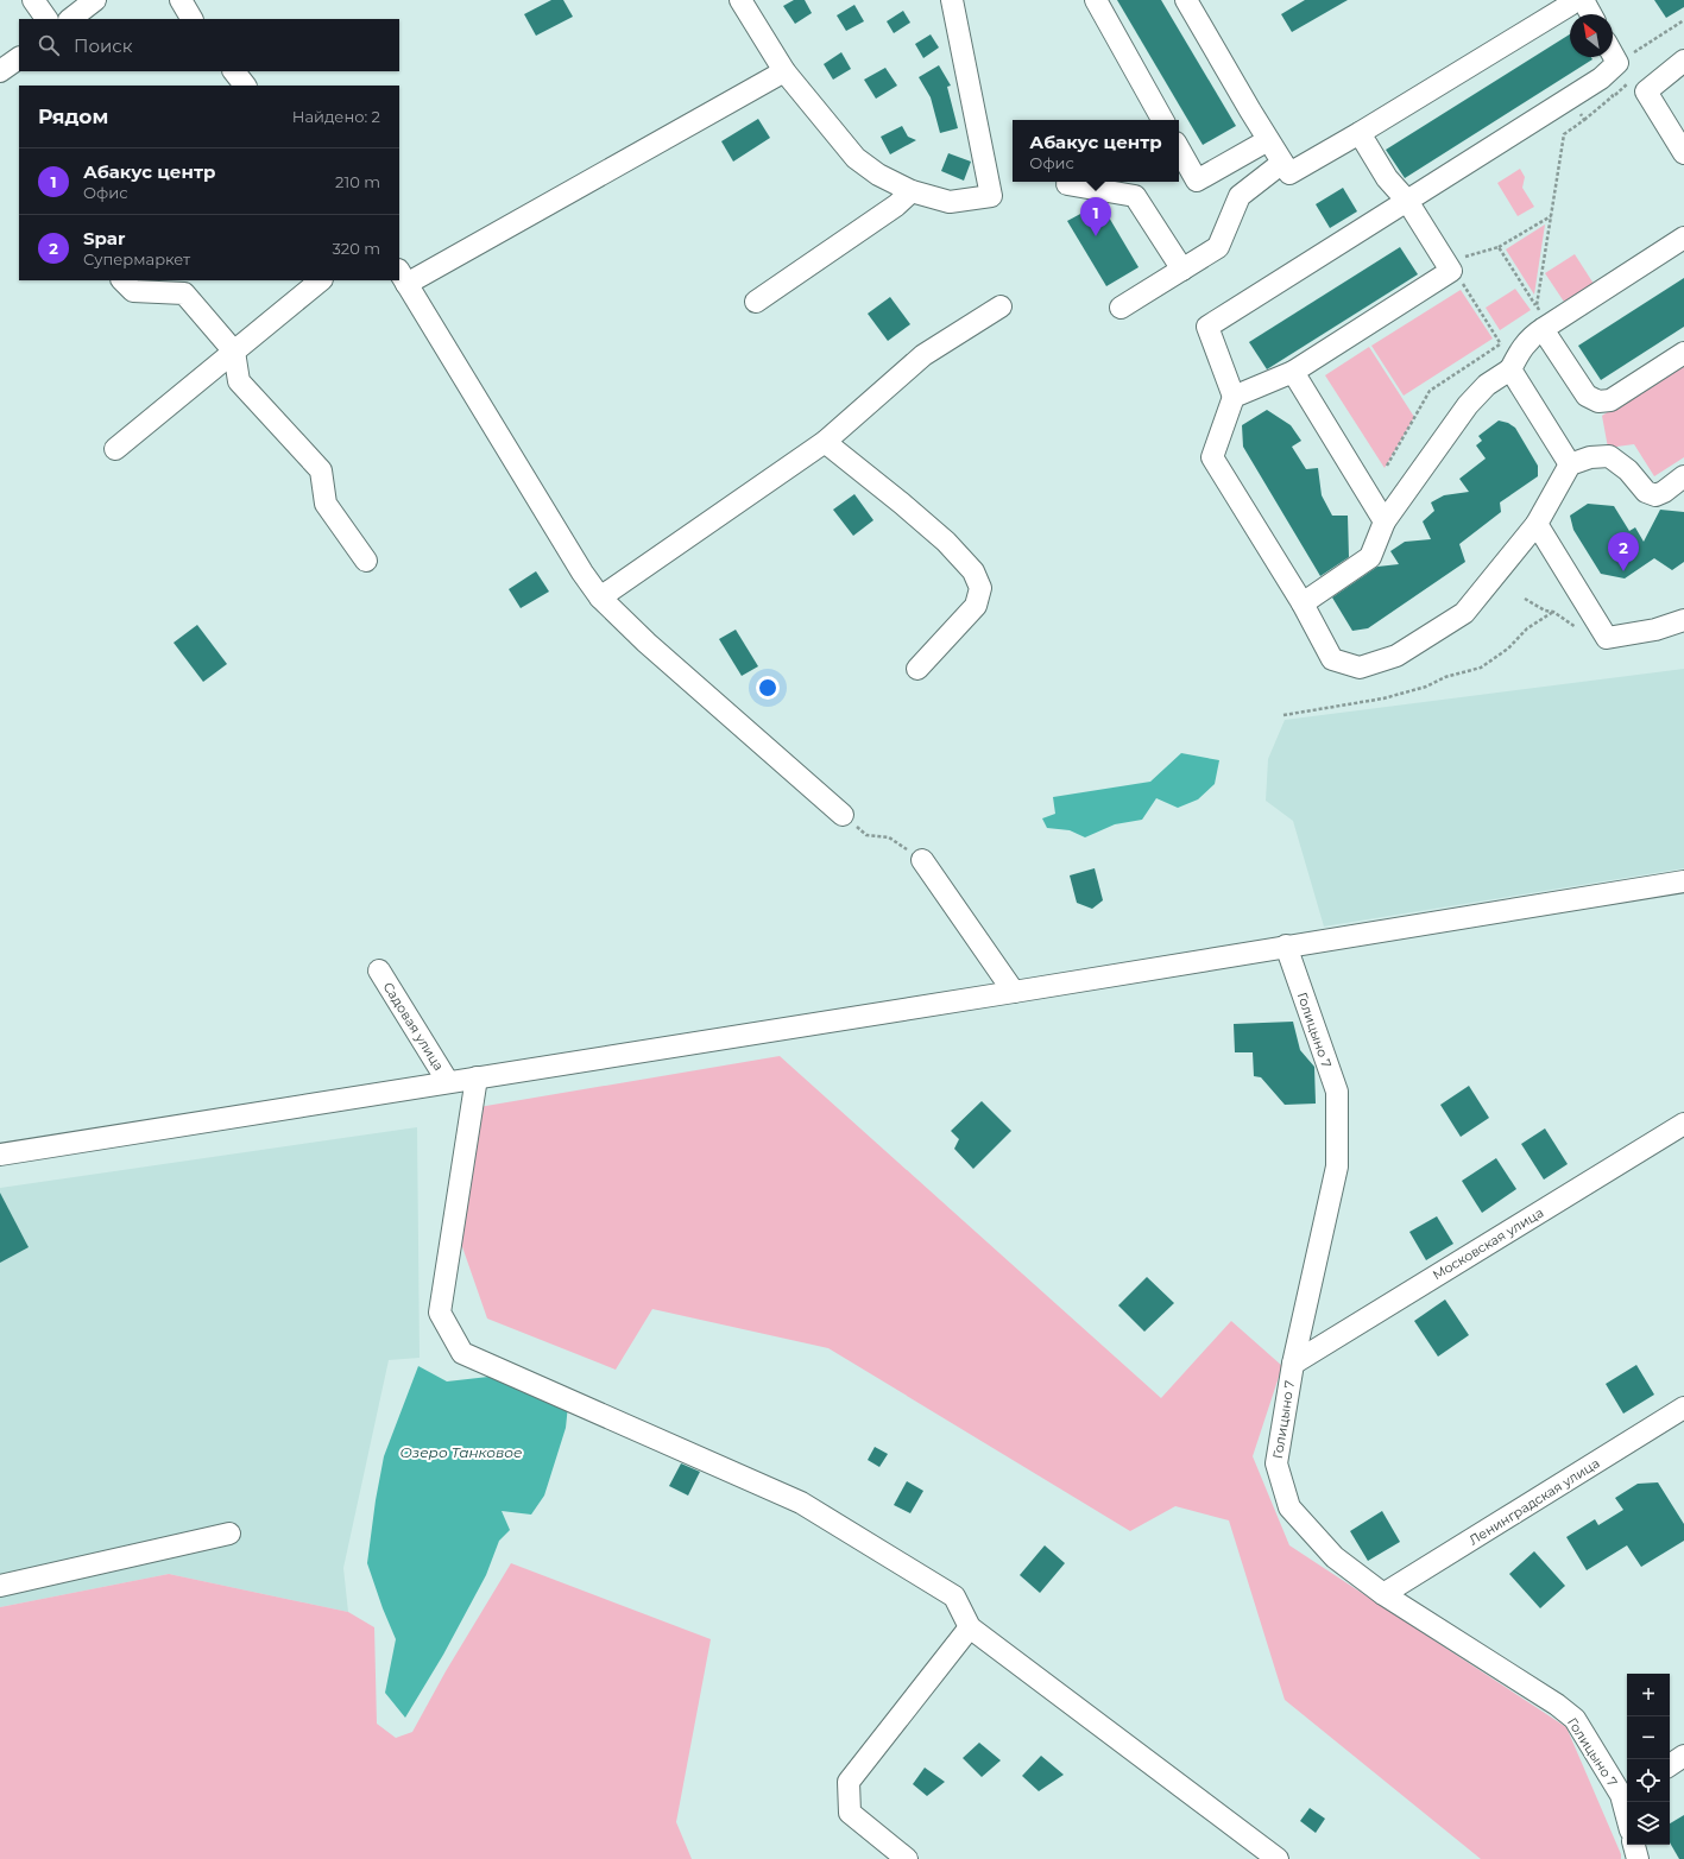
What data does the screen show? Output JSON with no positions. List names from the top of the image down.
{
  "streets": {
    "street": [
      "Садовая улица",
      "Голицыно 7",
      "Московская улица",
      "Ленинградская улица"
    ]
  },
  "crossings": [
    ["Голицыно 7", "Московская улица"],
    ["Голицыно 7", "Ленинградская улица"]
  ],
  "water": ["Озеро Танковое"],
  "north": "top left",
  "page": {
    "search": "Поиск",
    "heading": ["Рядом", "Найдено: 2"],
    "popup": ["Абакус центр", "Офис"],
    "list": [
      {
        "mark": "1",
        "name": "Абакус центр",
        "note": "Офис",
        "value": "210 m"
      },
      {
        "mark": "2",
        "name": "Spar",
        "note": "Супермаркет",
        "value": "320 m"
      }
    ],
    "pins": ["1", "2"],
    "map_buttons": ["+", "−"]
  }
}
